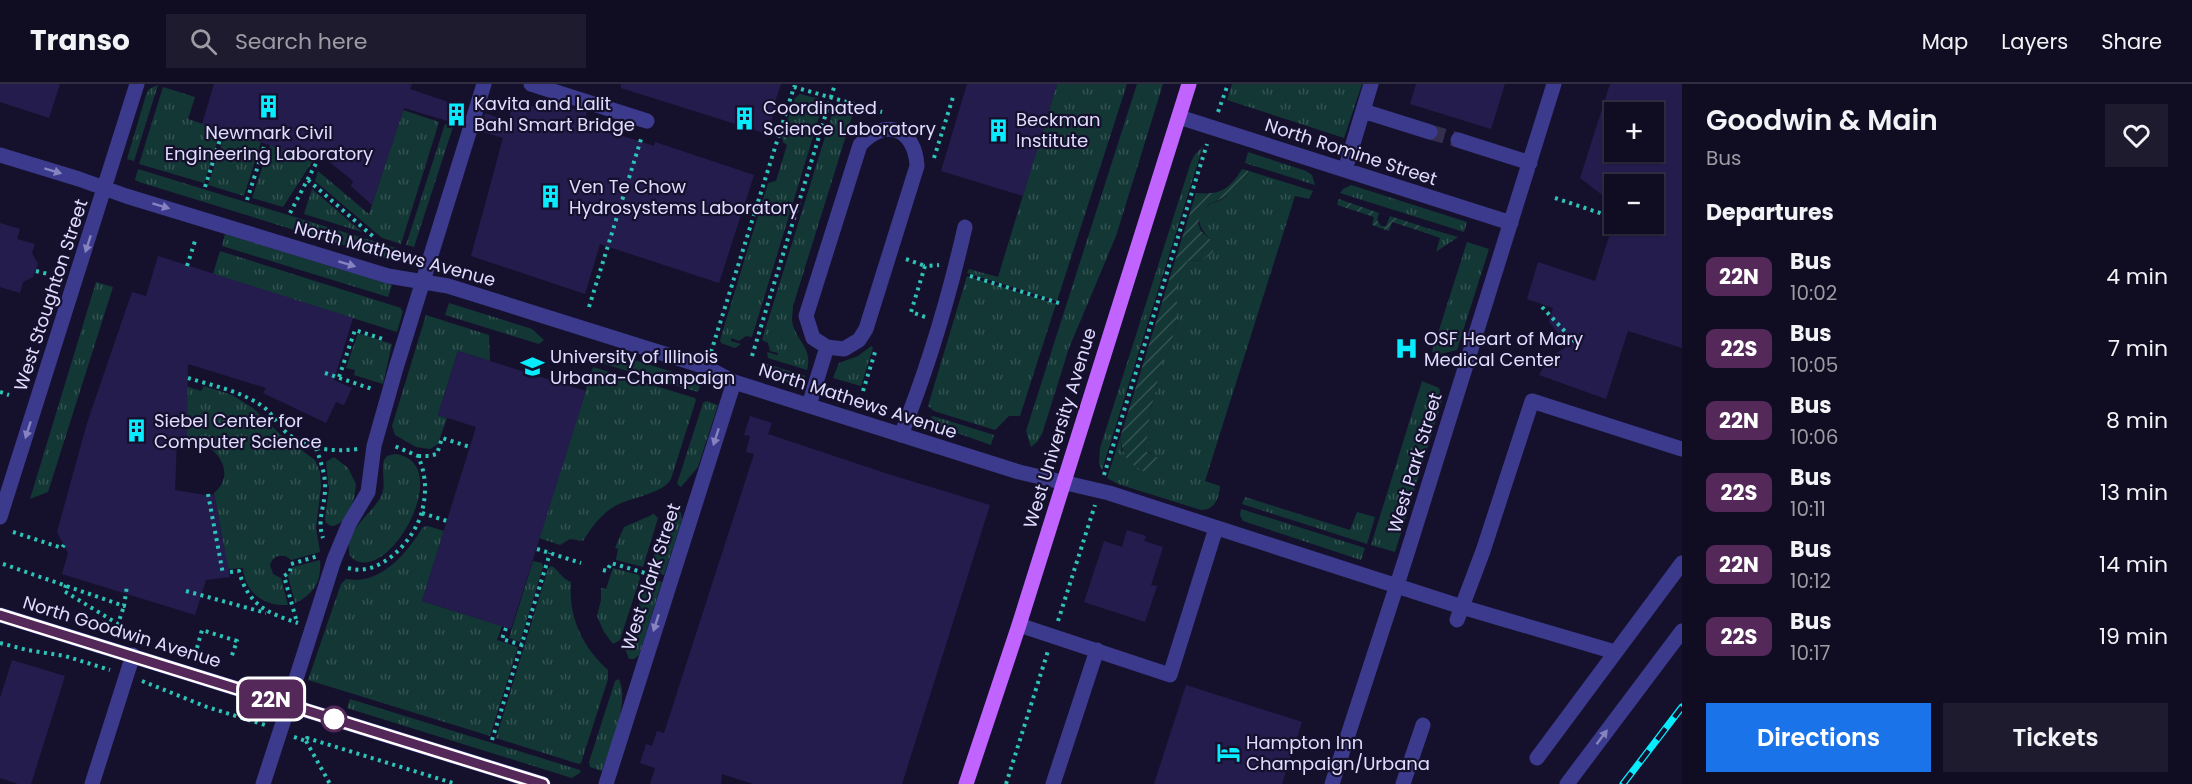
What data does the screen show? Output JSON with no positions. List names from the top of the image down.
{
  "streets": {
    "main road": ["West University Avenue"],
    "street": [
      "North Romine Street",
      "North Mathews Avenue",
      "West Stoughton Street",
      "West Park Street",
      "West Clark Street",
      "North Goodwin Avenue"
    ]
  },
  "crossings": [
    ["North Romine Street", "West University Avenue"],
    ["North Romine Street", "West Park Street"],
    ["North Mathews Avenue", "West Stoughton Street"],
    ["North Mathews Avenue", "West University Avenue"],
    ["North Mathews Avenue", "West Park Street"],
    ["North Mathews Avenue", "West Clark Street"]
  ],
  "one_way": ["West Stoughton Street", "West Clark Street"],
  "places": {
    "building": [
      "Newmark Civil Engineering Laboratory",
      "Kavita and Lalit Bahl Smart Bridge",
      "Coordinated Science Laboratory",
      "Beckman Institute",
      "Ven Te Chow Hydrosystems Laboratory",
      "Siebel Center for Computer Science"
    ],
    "hospital": ["OSF Heart of Mary Medical Center"],
    "school or university": ["University of Illinois Urbana-Champaign"],
    "hotel": ["Hampton Inn Champaign/Urbana"]
  },
  "lines": ["bus line 22N"],
  "page": {
    "header": "Transo",
    "search": "Search here",
    "nav": ["Map", "Layers", "Share"],
    "on_map": "22N",
    "heading": [
      ["Goodwin & Main", "Bus"],
      "Departures"
    ],
    "map_buttons": ["+", "−"],
    "list": [
      {
        "mark": "22N",
        "name": "Bus",
        "note": "10:02",
        "value": "4 min"
      },
      {
        "mark": "22S",
        "name": "Bus",
        "note": "10:05",
        "value": "7 min"
      },
      {
        "mark": "22N",
        "name": "Bus",
        "note": "10:06",
        "value": "8 min"
      },
      {
        "mark": "22S",
        "name": "Bus",
        "note": "10:11",
        "value": "13 min"
      },
      {
        "mark": "22N",
        "name": "Bus",
        "note": "10:12",
        "value": "14 min"
      },
      {
        "mark": "22S",
        "name": "Bus",
        "note": "10:17",
        "value": "19 min"
      }
    ],
    "buttons": ["Directions", "Tickets"]
  }
}
